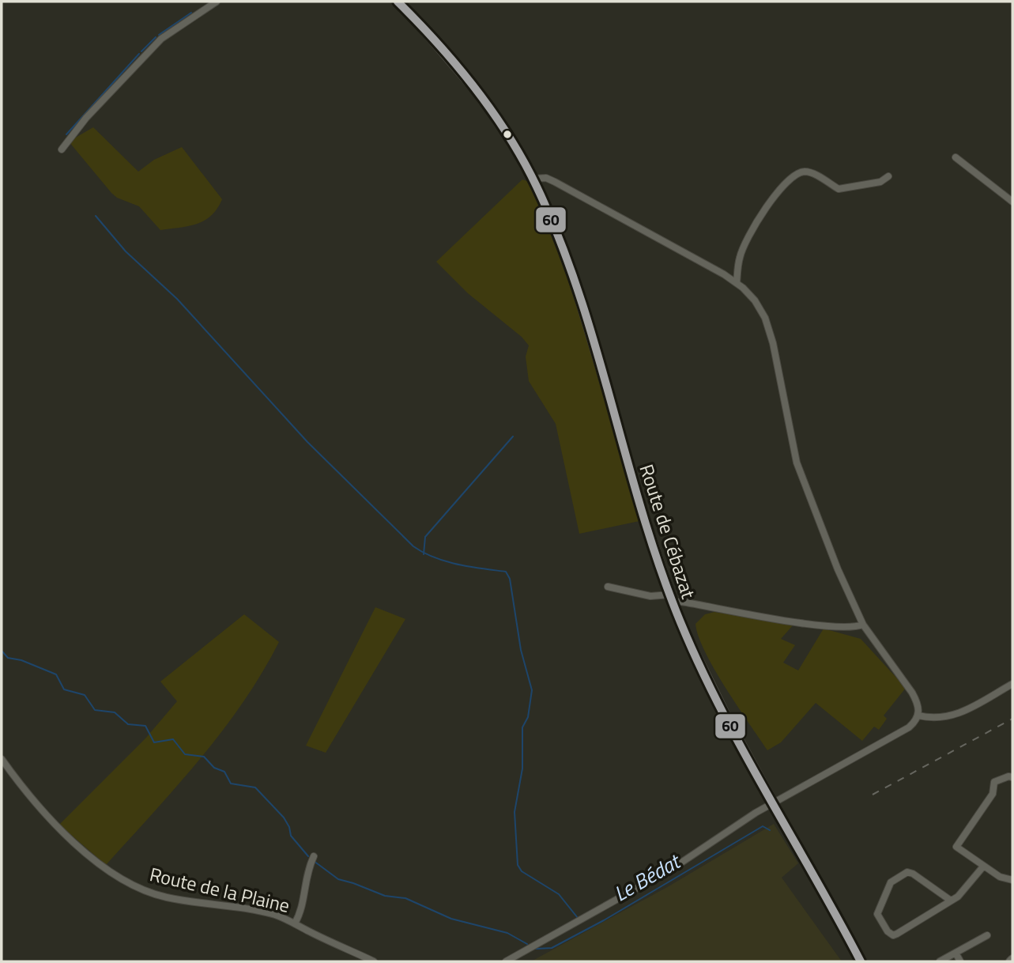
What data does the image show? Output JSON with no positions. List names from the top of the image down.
{
  "streets": {
    "main road": ["Route de Cébazat"],
    "street": ["Route de la Plaine"]
  },
  "water": ["Le Bédat"],
  "lines": ["transit line 60"]
}
